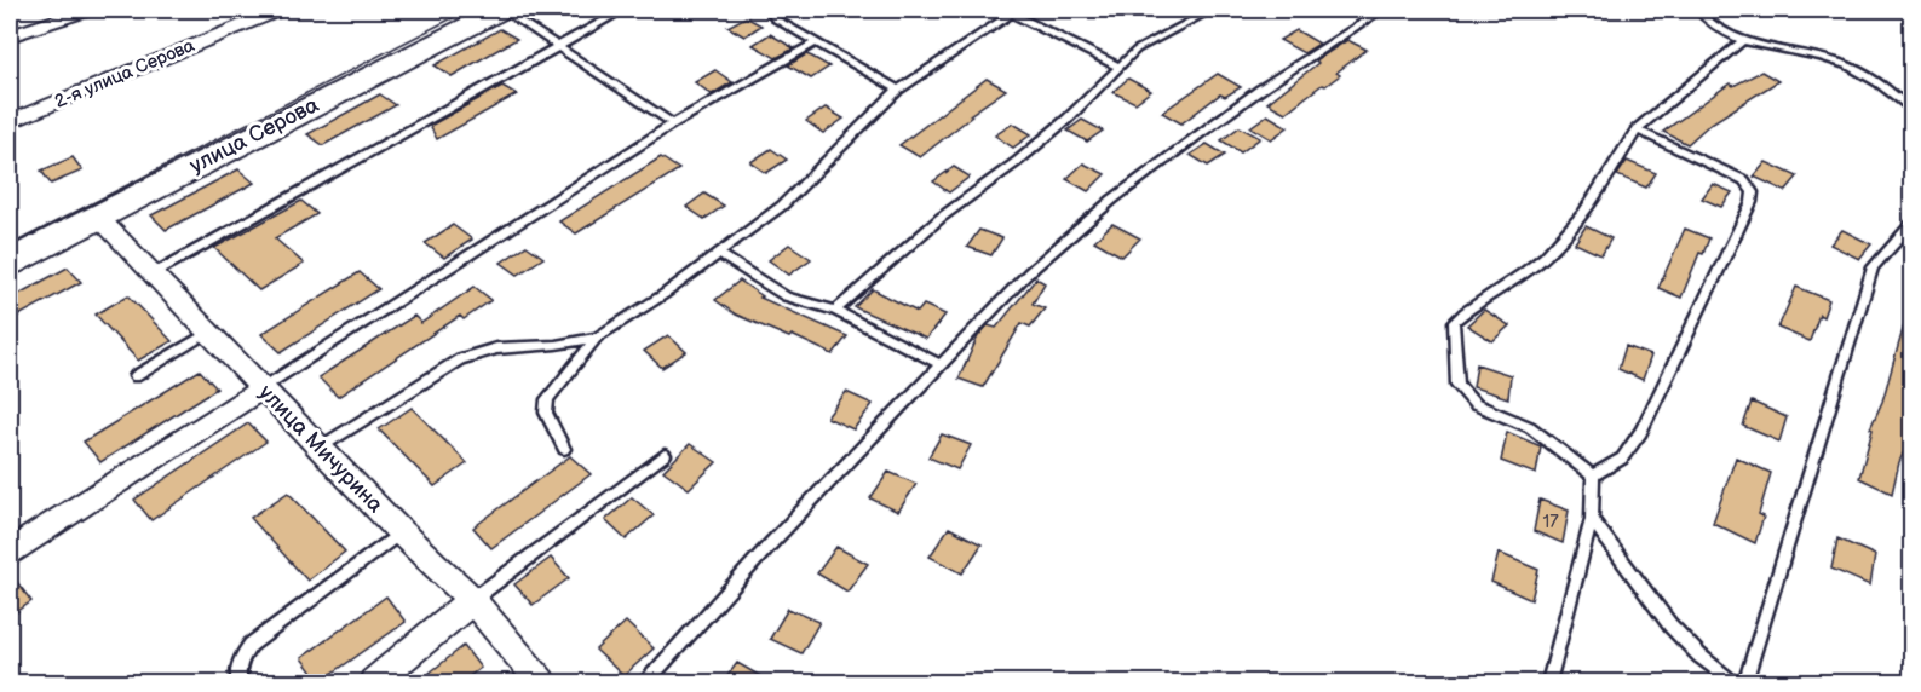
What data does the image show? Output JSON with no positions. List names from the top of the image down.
{
  "streets": {
    "main road": ["улица Серова"],
    "street": ["2-я улица Серова", "улица Мичурина"]
  },
  "crossings": [
    ["улица Серова", "улица Мичурина"]
  ],
  "house_numbers": ["17"]
}
